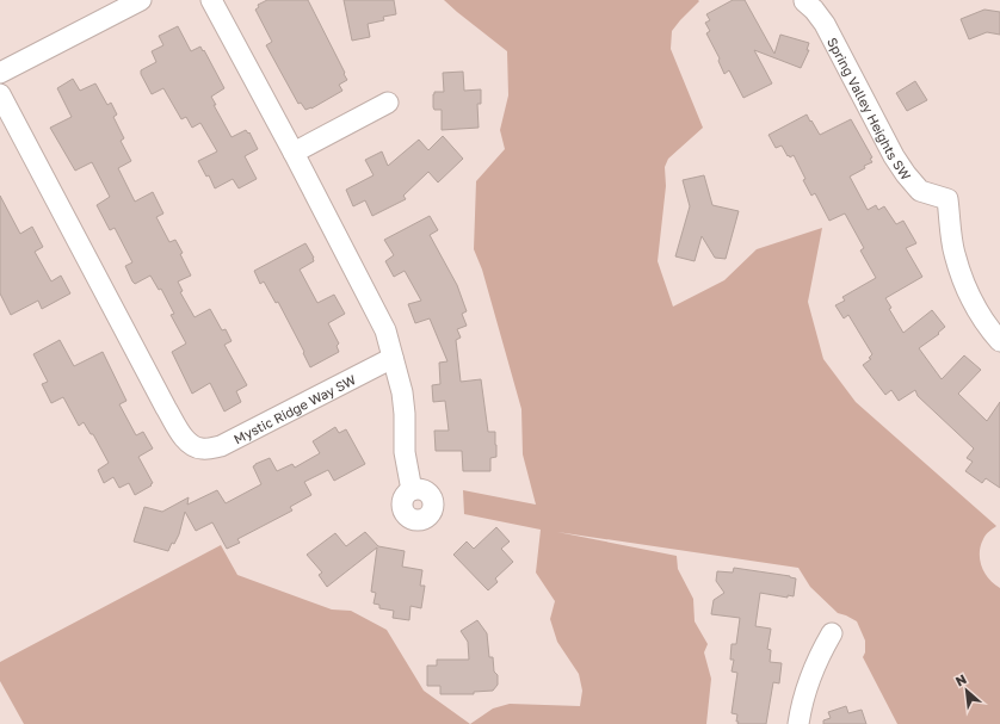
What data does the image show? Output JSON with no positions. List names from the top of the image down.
{
  "streets": {
    "street": ["Spring Valley Heights SW", "Mystic Ridge Way SW"]
  },
  "north": "top left"
}
